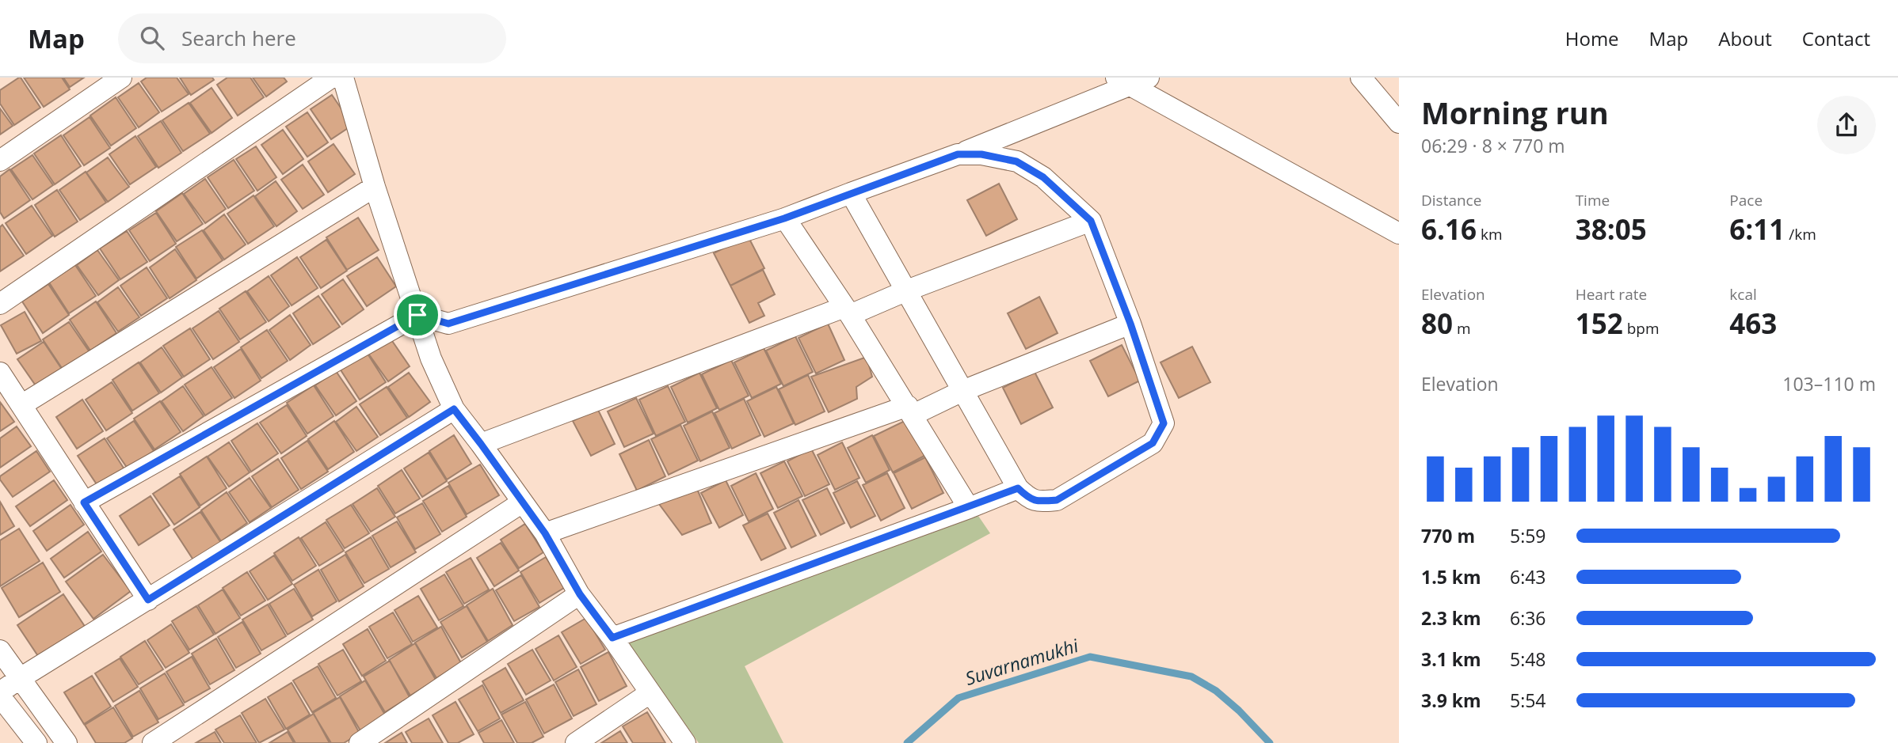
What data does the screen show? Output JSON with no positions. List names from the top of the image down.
{
  "water": ["Suvarnamukhi"],
  "page": {
    "header": "Map",
    "search": "Search here",
    "nav": [
      "Home",
      "Map",
      "About",
      "Contact"
    ],
    "heading": ["Morning run", "06:29 · 8 × 770 m"],
    "stats": [
      ["Distance", "6.16 km"],
      ["Time", "38:05"],
      ["Pace", "6:11 /km"],
      ["Elevation", "80 m"],
      ["Heart rate", "152 bpm"],
      ["kcal", "463"]
    ],
    "chart": ["Elevation", "103–110 m"],
    "list": [
      {
        "name": "770 m",
        "note": "5:59"
      },
      {
        "name": "1.5 km",
        "note": "6:43"
      },
      {
        "name": "2.3 km",
        "note": "6:36"
      },
      {
        "name": "3.1 km",
        "note": "5:48"
      },
      {
        "name": "3.9 km",
        "note": "5:54"
      }
    ]
  }
}
